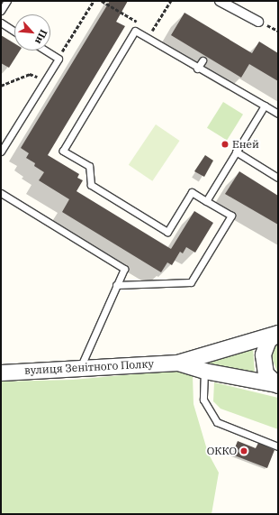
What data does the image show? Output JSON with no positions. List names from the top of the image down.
{
  "streets": {
    "street": ["вулиця Зенітного Полку"]
  },
  "places": ["Еней", "ОККО"],
  "north": "bottom right"
}
